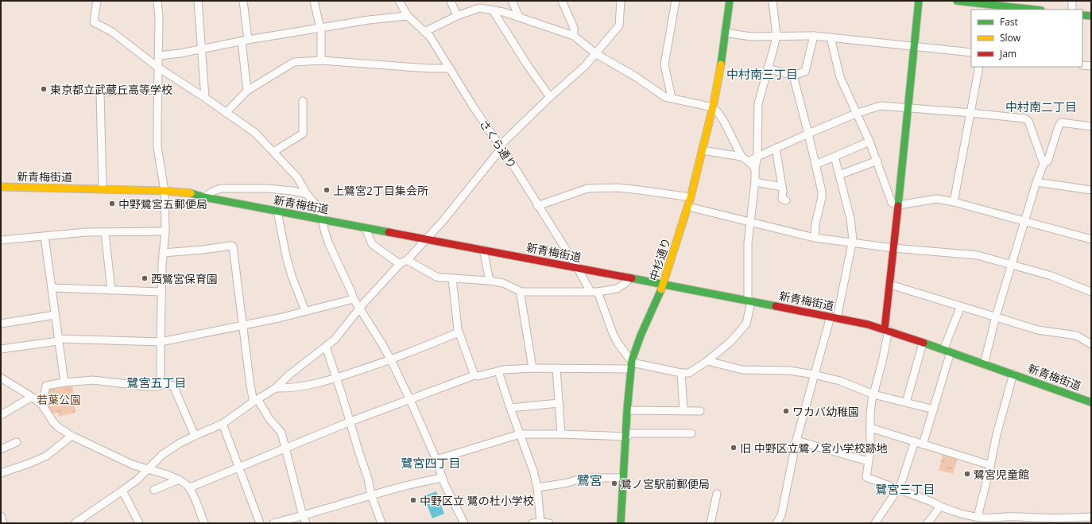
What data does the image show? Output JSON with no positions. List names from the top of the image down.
{
  "streets": {
    "main road": ["新青梅街道", "中杉通り"],
    "street": ["さくら通り"]
  },
  "crossings": [
    ["さくら通り", "新青梅街道"],
    ["さくら通り", "中杉通り"],
    ["新青梅街道", "中杉通り"]
  ],
  "districts": [
    "中村南三丁目",
    "中村南二丁目",
    "鷺宮五丁目",
    "鷺宮四丁目",
    "鷺宮",
    "鷺宮三丁目"
  ],
  "parks": ["若葉公園"],
  "places": [
    "東京都立武蔵丘高等学校",
    "上鷺宮2丁目集会所",
    "中野鷺宮五郵便局",
    "西鷺宮保育園",
    "ワカバ幼稚園",
    "旧 中野区立鷺ノ宮小学校跡地",
    "鷺宮児童館",
    "鷺ノ宮駅前郵便局",
    "中野区立 鷺の杜小学校"
  ],
  "legend": ["Fast", "Slow", "Jam"]
}
